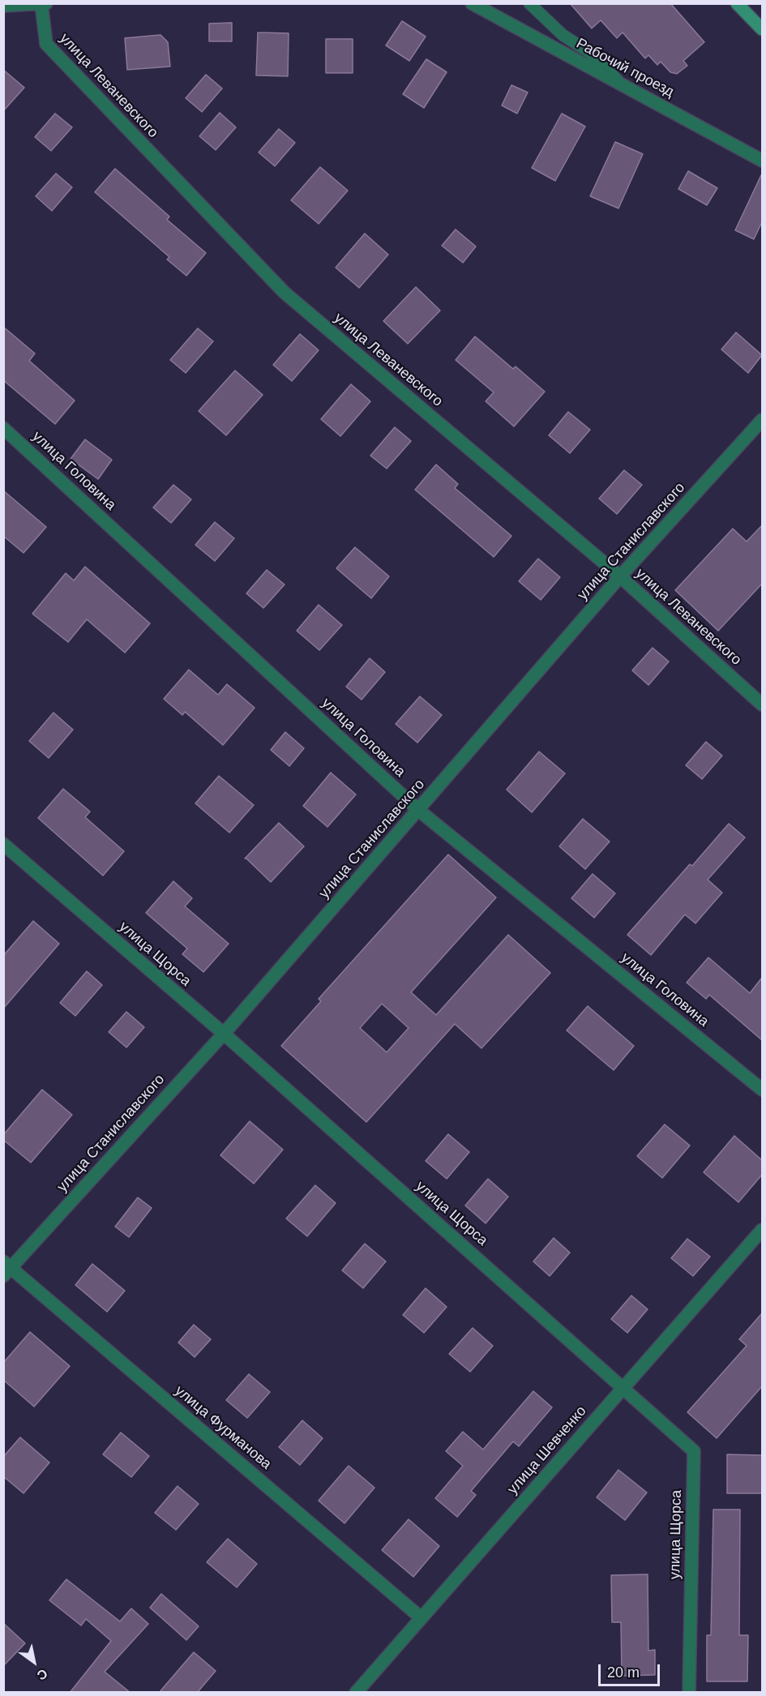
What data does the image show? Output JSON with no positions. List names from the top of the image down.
{
  "streets": {
    "street": [
      "Рабочий проезд",
      "улица Леваневского",
      "улица Головина",
      "улица Станиславского",
      "улица Щорса",
      "улица Фурманова",
      "улица Шевченко"
    ]
  },
  "crossings": [
    ["улица Леваневского", "улица Станиславского"],
    ["улица Головина", "улица Станиславского"],
    ["улица Станиславского", "улица Щорса"],
    ["улица Станиславского", "улица Фурманова"],
    ["улица Щорса", "улица Шевченко"],
    ["улица Фурманова", "улица Шевченко"]
  ],
  "scale_bar": "20 m",
  "north": "bottom right"
}
